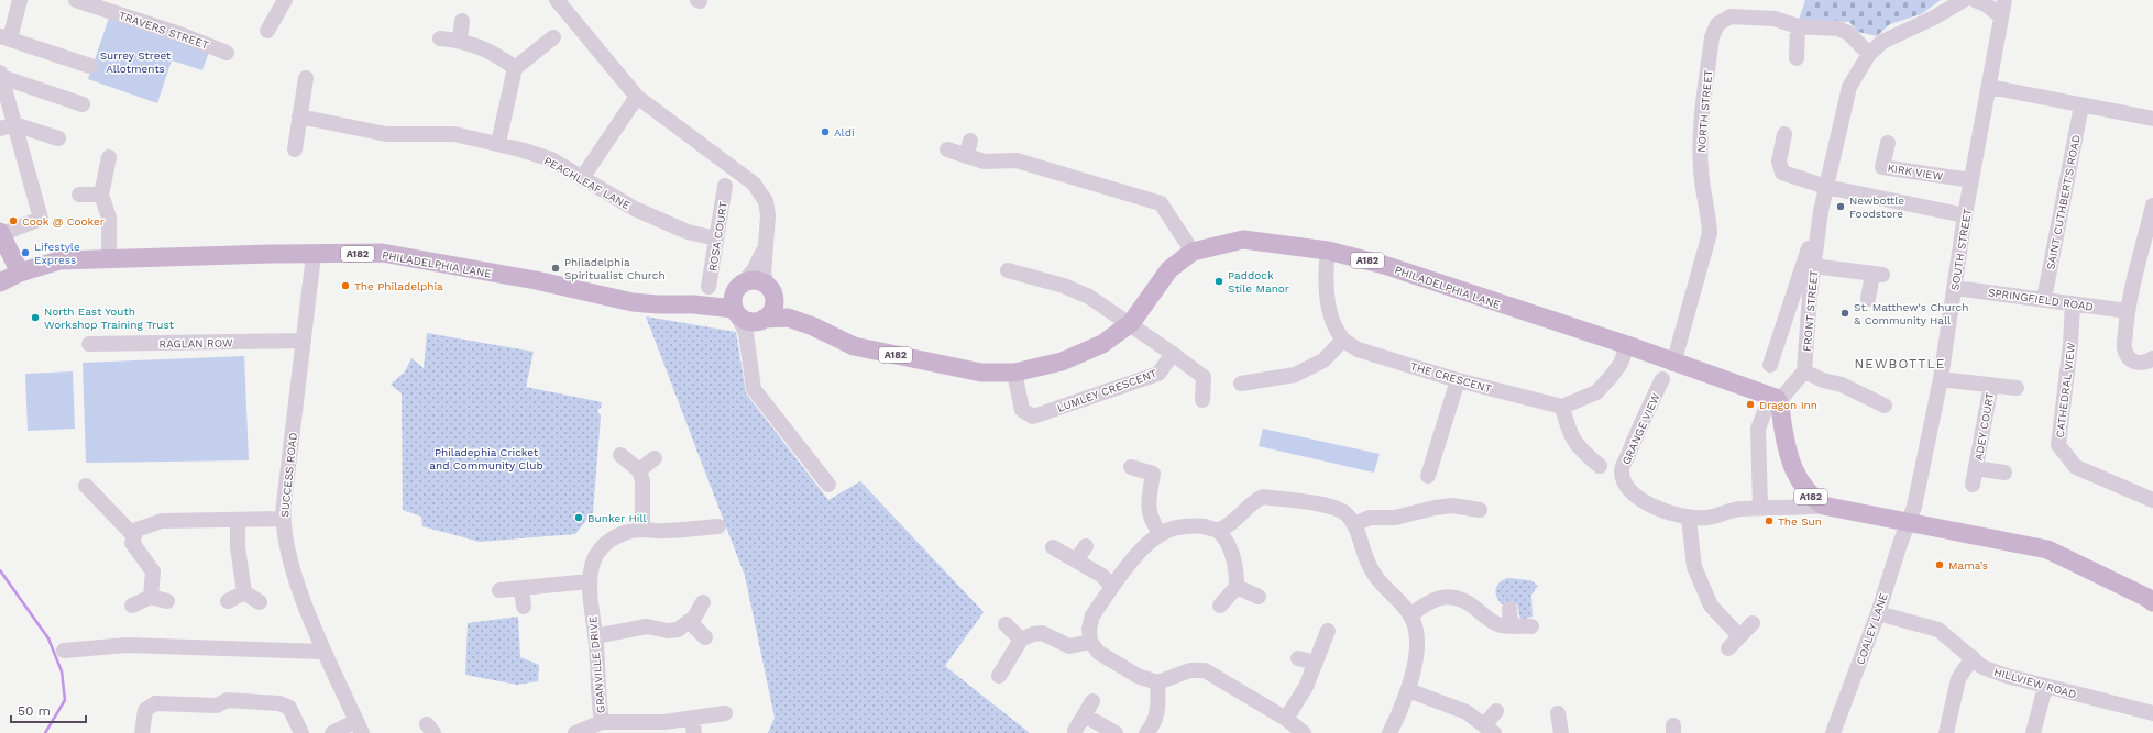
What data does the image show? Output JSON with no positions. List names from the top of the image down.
{
  "streets": {
    "main road": ["A182", "PHILADELPHIA LANE"],
    "street": [
      "TRAVERS STREET",
      "NORTH STREET",
      "KIRK VIEW",
      "PEACHLEAF LANE",
      "SAINT CUTHBERT'S ROAD",
      "ROSA COURT",
      "SOUTH STREET",
      "SPRINGFIELD ROAD",
      "FRONT STREET",
      "RAGLAN ROW",
      "THE CRESCENT",
      "LUMLEY CRESCENT",
      "CATHEDRAL VIEW",
      "ADEY COURT",
      "GRANGE VIEW",
      "SUCCESS ROAD",
      "COALEY LANE",
      "GRANVILLE DRIVE",
      "HILLVIEW ROAD"
    ]
  },
  "crossings": [
    ["NORTH STREET", "PHILADELPHIA LANE"],
    ["NORTH STREET", "FRONT STREET"],
    ["KIRK VIEW", "SOUTH STREET"],
    ["PEACHLEAF LANE", "ROSA COURT"],
    ["SAINT CUTHBERT'S ROAD", "SPRINGFIELD ROAD"],
    ["SOUTH STREET", "A182"],
    ["SOUTH STREET", "SPRINGFIELD ROAD"],
    ["SOUTH STREET", "ADEY COURT"],
    ["SOUTH STREET", "COALEY LANE"],
    ["A182", "PHILADELPHIA LANE"],
    ["A182", "GRANGE VIEW"],
    ["A182", "COALEY LANE"],
    ["PHILADELPHIA LANE", "THE CRESCENT"],
    ["PHILADELPHIA LANE", "LUMLEY CRESCENT"],
    ["PHILADELPHIA LANE", "SUCCESS ROAD"],
    ["SPRINGFIELD ROAD", "CATHEDRAL VIEW"],
    ["RAGLAN ROW", "SUCCESS ROAD"],
    ["COALEY LANE", "HILLVIEW ROAD"]
  ],
  "districts": ["NEWBOTTLE"],
  "parks": ["Surrey Street Allotments", "Philadephia Cricket and Community Club"],
  "places": [
    "Aldi",
    "Newbottle Foodstore",
    "Cook @ Cooker",
    "Lifestyle Express",
    "Philadelphia Spiritualist Church",
    "Paddock Stile Manor",
    "The Philadelphia",
    "St. Matthew's Church & Community Hall",
    "North East Youth Workshop Training Trust",
    "Dragon Inn",
    "Bunker Hill",
    "The Sun",
    "Mama’s"
  ],
  "scale_bar": "50 m"
}
